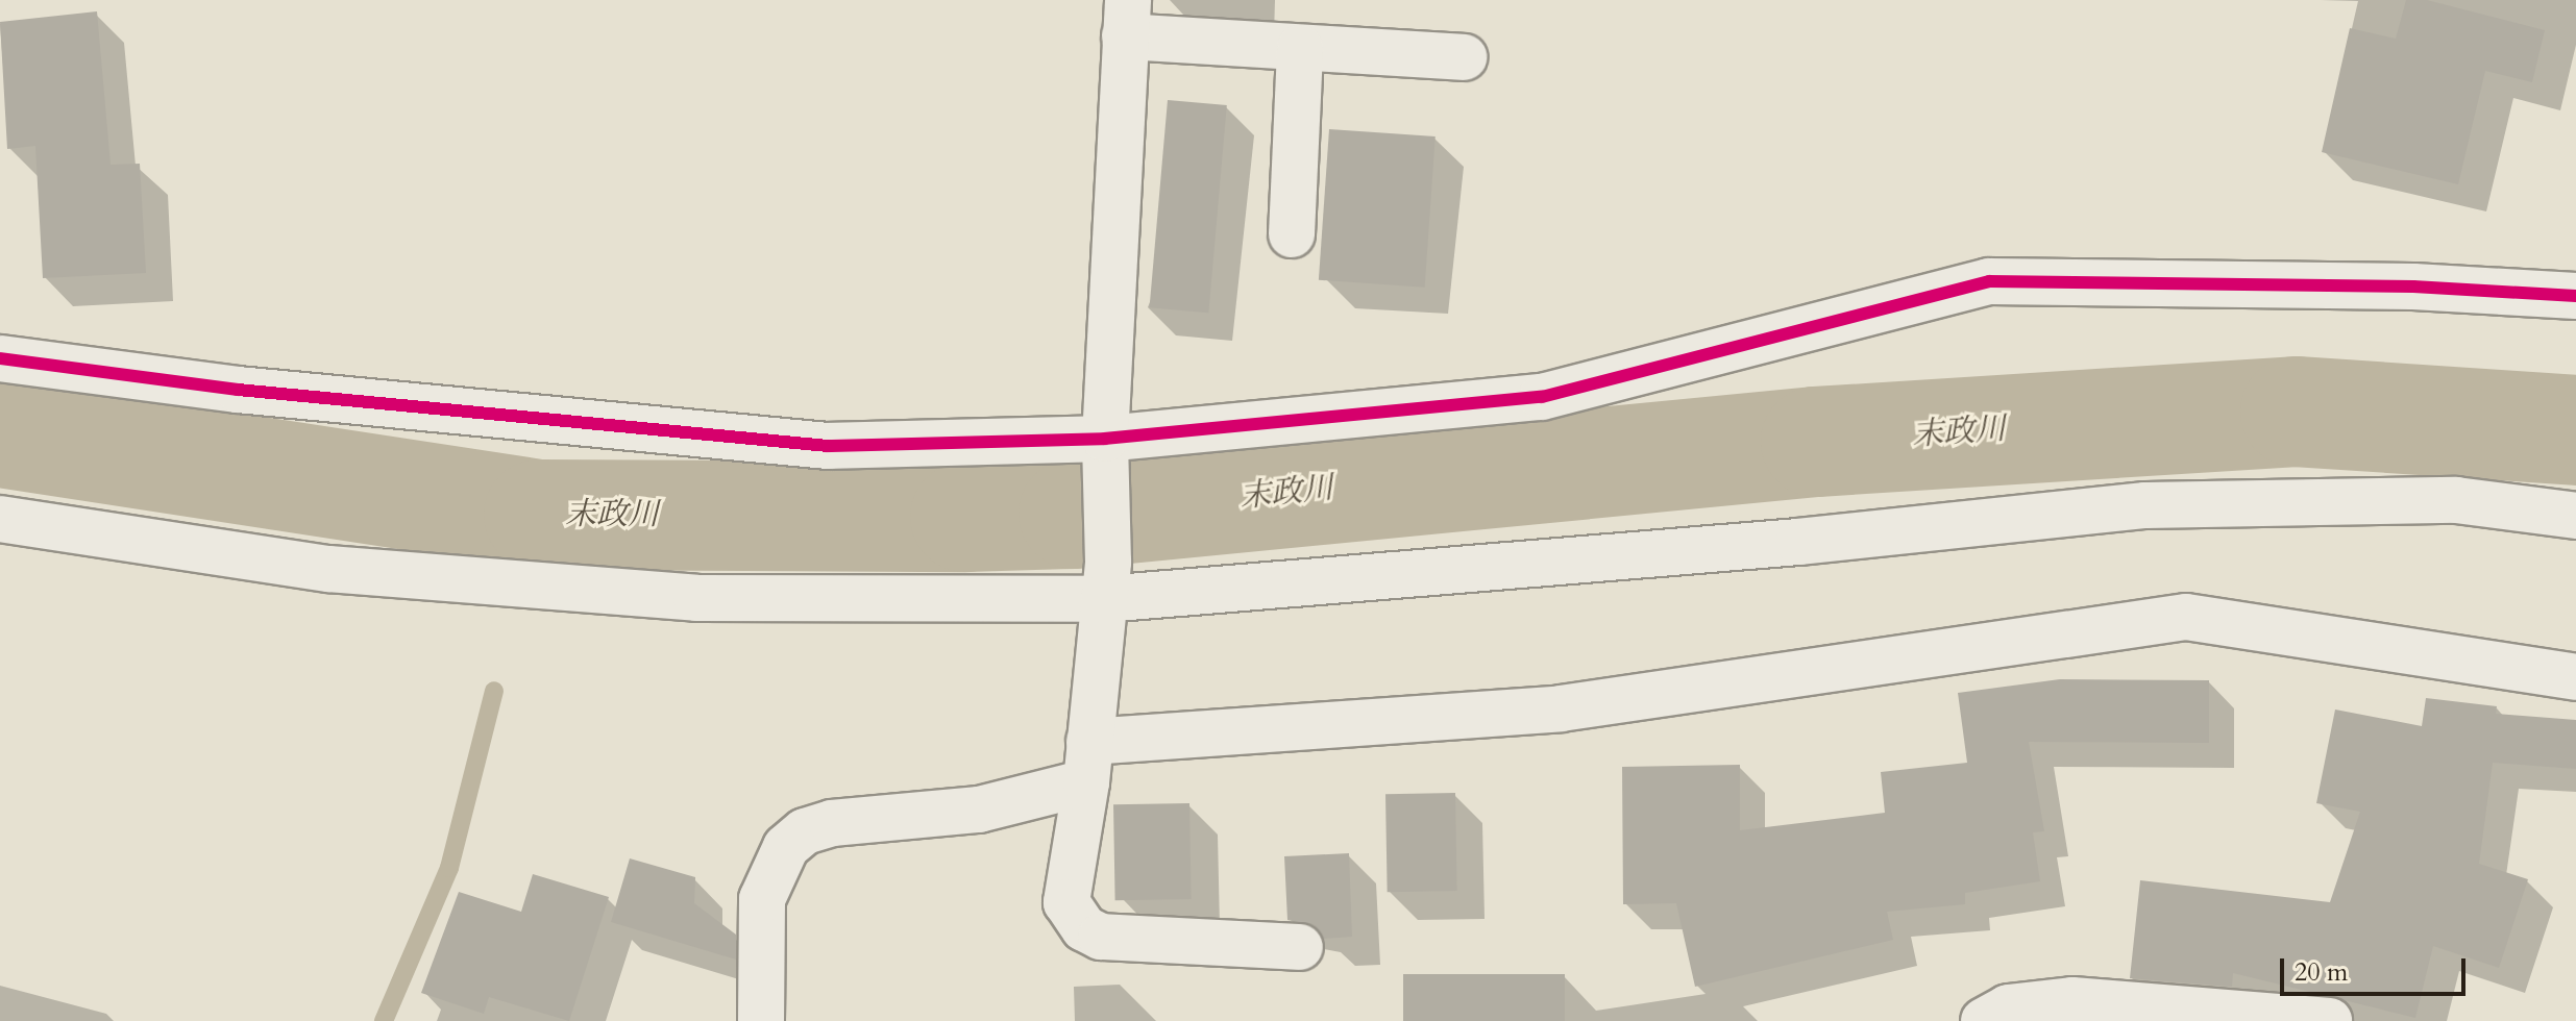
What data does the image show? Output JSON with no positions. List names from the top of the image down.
{
  "water": ["末政川"],
  "scale_bar": "20 m"
}
